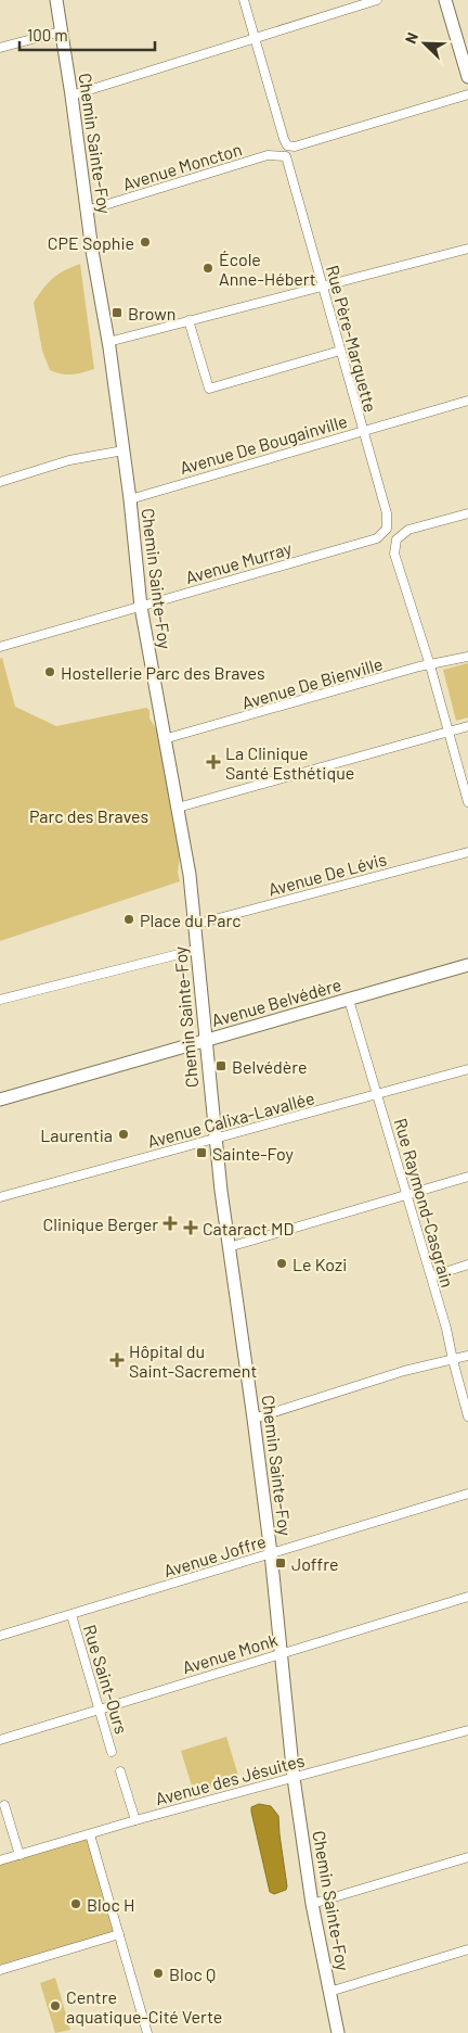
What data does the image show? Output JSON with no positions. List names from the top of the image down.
{
  "streets": {
    "main road": ["Chemin Sainte-Foy", "Avenue Belvédère"],
    "street": [
      "Avenue Moncton",
      "Rue Père-Marquette",
      "Avenue De Bougainville",
      "Avenue Murray",
      "Avenue De Bienville",
      "Avenue De Lévis",
      "Avenue Calixa-Lavallée",
      "Rue Raymond-Casgrain",
      "Avenue Joffre",
      "Avenue Monk",
      "Rue Saint-Ours",
      "Avenue des Jésuites"
    ]
  },
  "crossings": [
    ["Chemin Sainte-Foy", "Avenue Moncton"],
    ["Chemin Sainte-Foy", "Avenue De Bougainville"],
    ["Chemin Sainte-Foy", "Avenue Murray"],
    ["Chemin Sainte-Foy", "Avenue De Bienville"],
    ["Chemin Sainte-Foy", "Avenue De Lévis"],
    ["Chemin Sainte-Foy", "Avenue Belvédère"],
    ["Chemin Sainte-Foy", "Avenue Calixa-Lavallée"],
    ["Chemin Sainte-Foy", "Avenue Joffre"],
    ["Chemin Sainte-Foy", "Avenue Monk"],
    ["Chemin Sainte-Foy", "Avenue des Jésuites"],
    ["Avenue Moncton", "Rue Père-Marquette"],
    ["Rue Père-Marquette", "Avenue De Bougainville"],
    ["Rue Père-Marquette", "Avenue Murray"],
    ["Avenue Belvédère", "Rue Raymond-Casgrain"],
    ["Avenue Calixa-Lavallée", "Rue Raymond-Casgrain"],
    ["Avenue Joffre", "Rue Saint-Ours"],
    ["Avenue Monk", "Rue Saint-Ours"]
  ],
  "parks": ["Parc des Braves"],
  "places": {
    "other": [
      "CPE Sophie",
      "École Anne-Hébert",
      "Hostellerie Parc des Braves",
      "Place du Parc",
      "Laurentia",
      "Le Kozi",
      "Bloc H",
      "Bloc Q",
      "Centre aquatique-Cité Verte"
    ],
    "transit": [
      "Brown",
      "Belvédère",
      "Sainte-Foy",
      "Joffre"
    ],
    "health": [
      "La Clinique Santé Esthétique",
      "Clinique Berger",
      "Cataract MD",
      "Hôpital du Saint-Sacrement"
    ]
  },
  "scale_bar": "100 m",
  "north": "top left"
}
